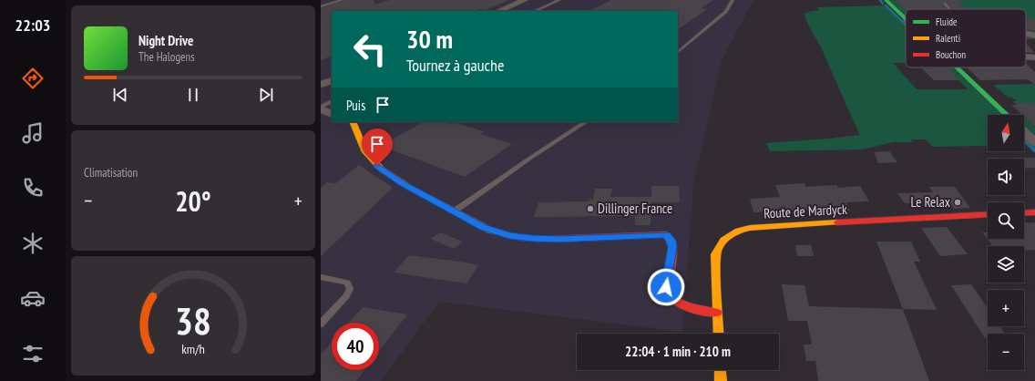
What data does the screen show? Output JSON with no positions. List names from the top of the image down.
{
  "streets": {
    "street": ["Route de Mardyck"]
  },
  "places": ["Le Relax", "Dillinger France"],
  "legend": ["Fluide", "Ralenti", "Bouchon"],
  "north": "top",
  "page": {
    "tabs": "22:03",
    "turn": ["30 m", "Tournez à gauche"],
    "song": ["Night Drive", "The Halogens"],
    "then": "Puis",
    "map_buttons": ["+", "−"],
    "tile": "Climatisation",
    "heat": ["−", "20°", "+"],
    "limit": "40",
    "trip": "22:04 · 1 min · 210 m",
    "gauge": ["38", "km/h"]
  }
}
